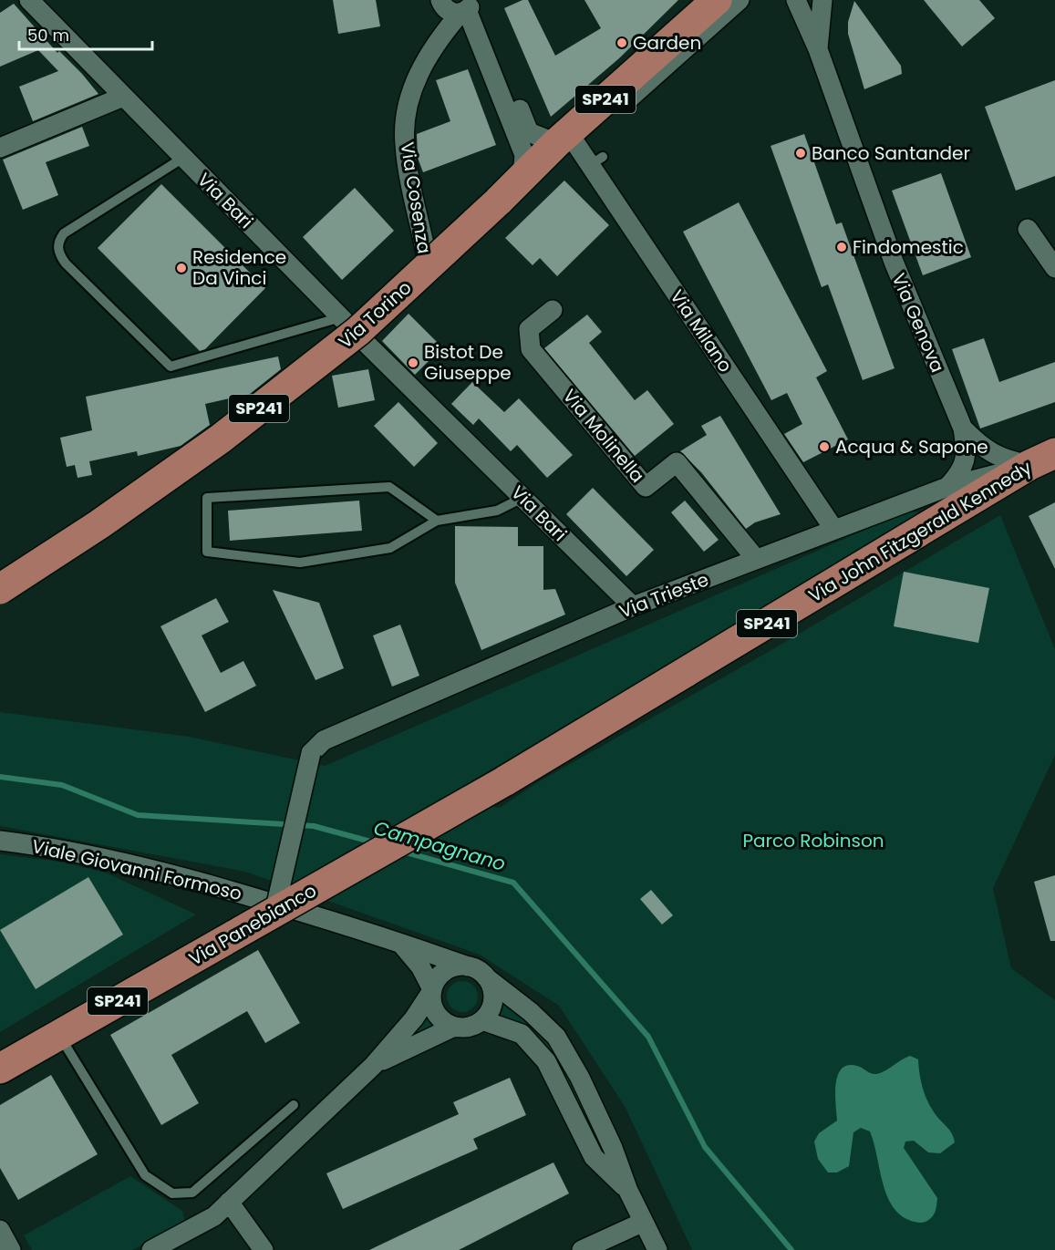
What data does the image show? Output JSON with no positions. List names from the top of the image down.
{
  "streets": {
    "main road": [
      "SP241",
      "Via Torino",
      "Via John Fitzgerald Kennedy",
      "Via Panebianco"
    ],
    "street": [
      "Via Cosenza",
      "Via Bari",
      "Via Genova",
      "Via Milano",
      "Via Molinella",
      "Via Trieste",
      "Viale Giovanni Formoso"
    ]
  },
  "crossings": [
    ["Via Cosenza", "Via Bari"],
    ["Via Bari", "Via Trieste"],
    ["Via Torino", "Via Milano"],
    ["Via Genova", "Via John Fitzgerald Kennedy"],
    ["Via Genova", "Via Trieste"],
    ["Via Milano", "Via Trieste"],
    ["Via Molinella", "Via Trieste"],
    ["Via John Fitzgerald Kennedy", "Via Trieste"],
    ["Via John Fitzgerald Kennedy", "Via Panebianco"],
    ["Via Trieste", "Via Panebianco"]
  ],
  "water": ["Campagnano"],
  "parks": ["Parco Robinson"],
  "places": [
    "Garden",
    "Banco Santander",
    "Findomestic",
    "Residence Da Vinci",
    "Bistot De Giuseppe",
    "Acqua & Sapone"
  ],
  "scale_bar": "50 m"
}
